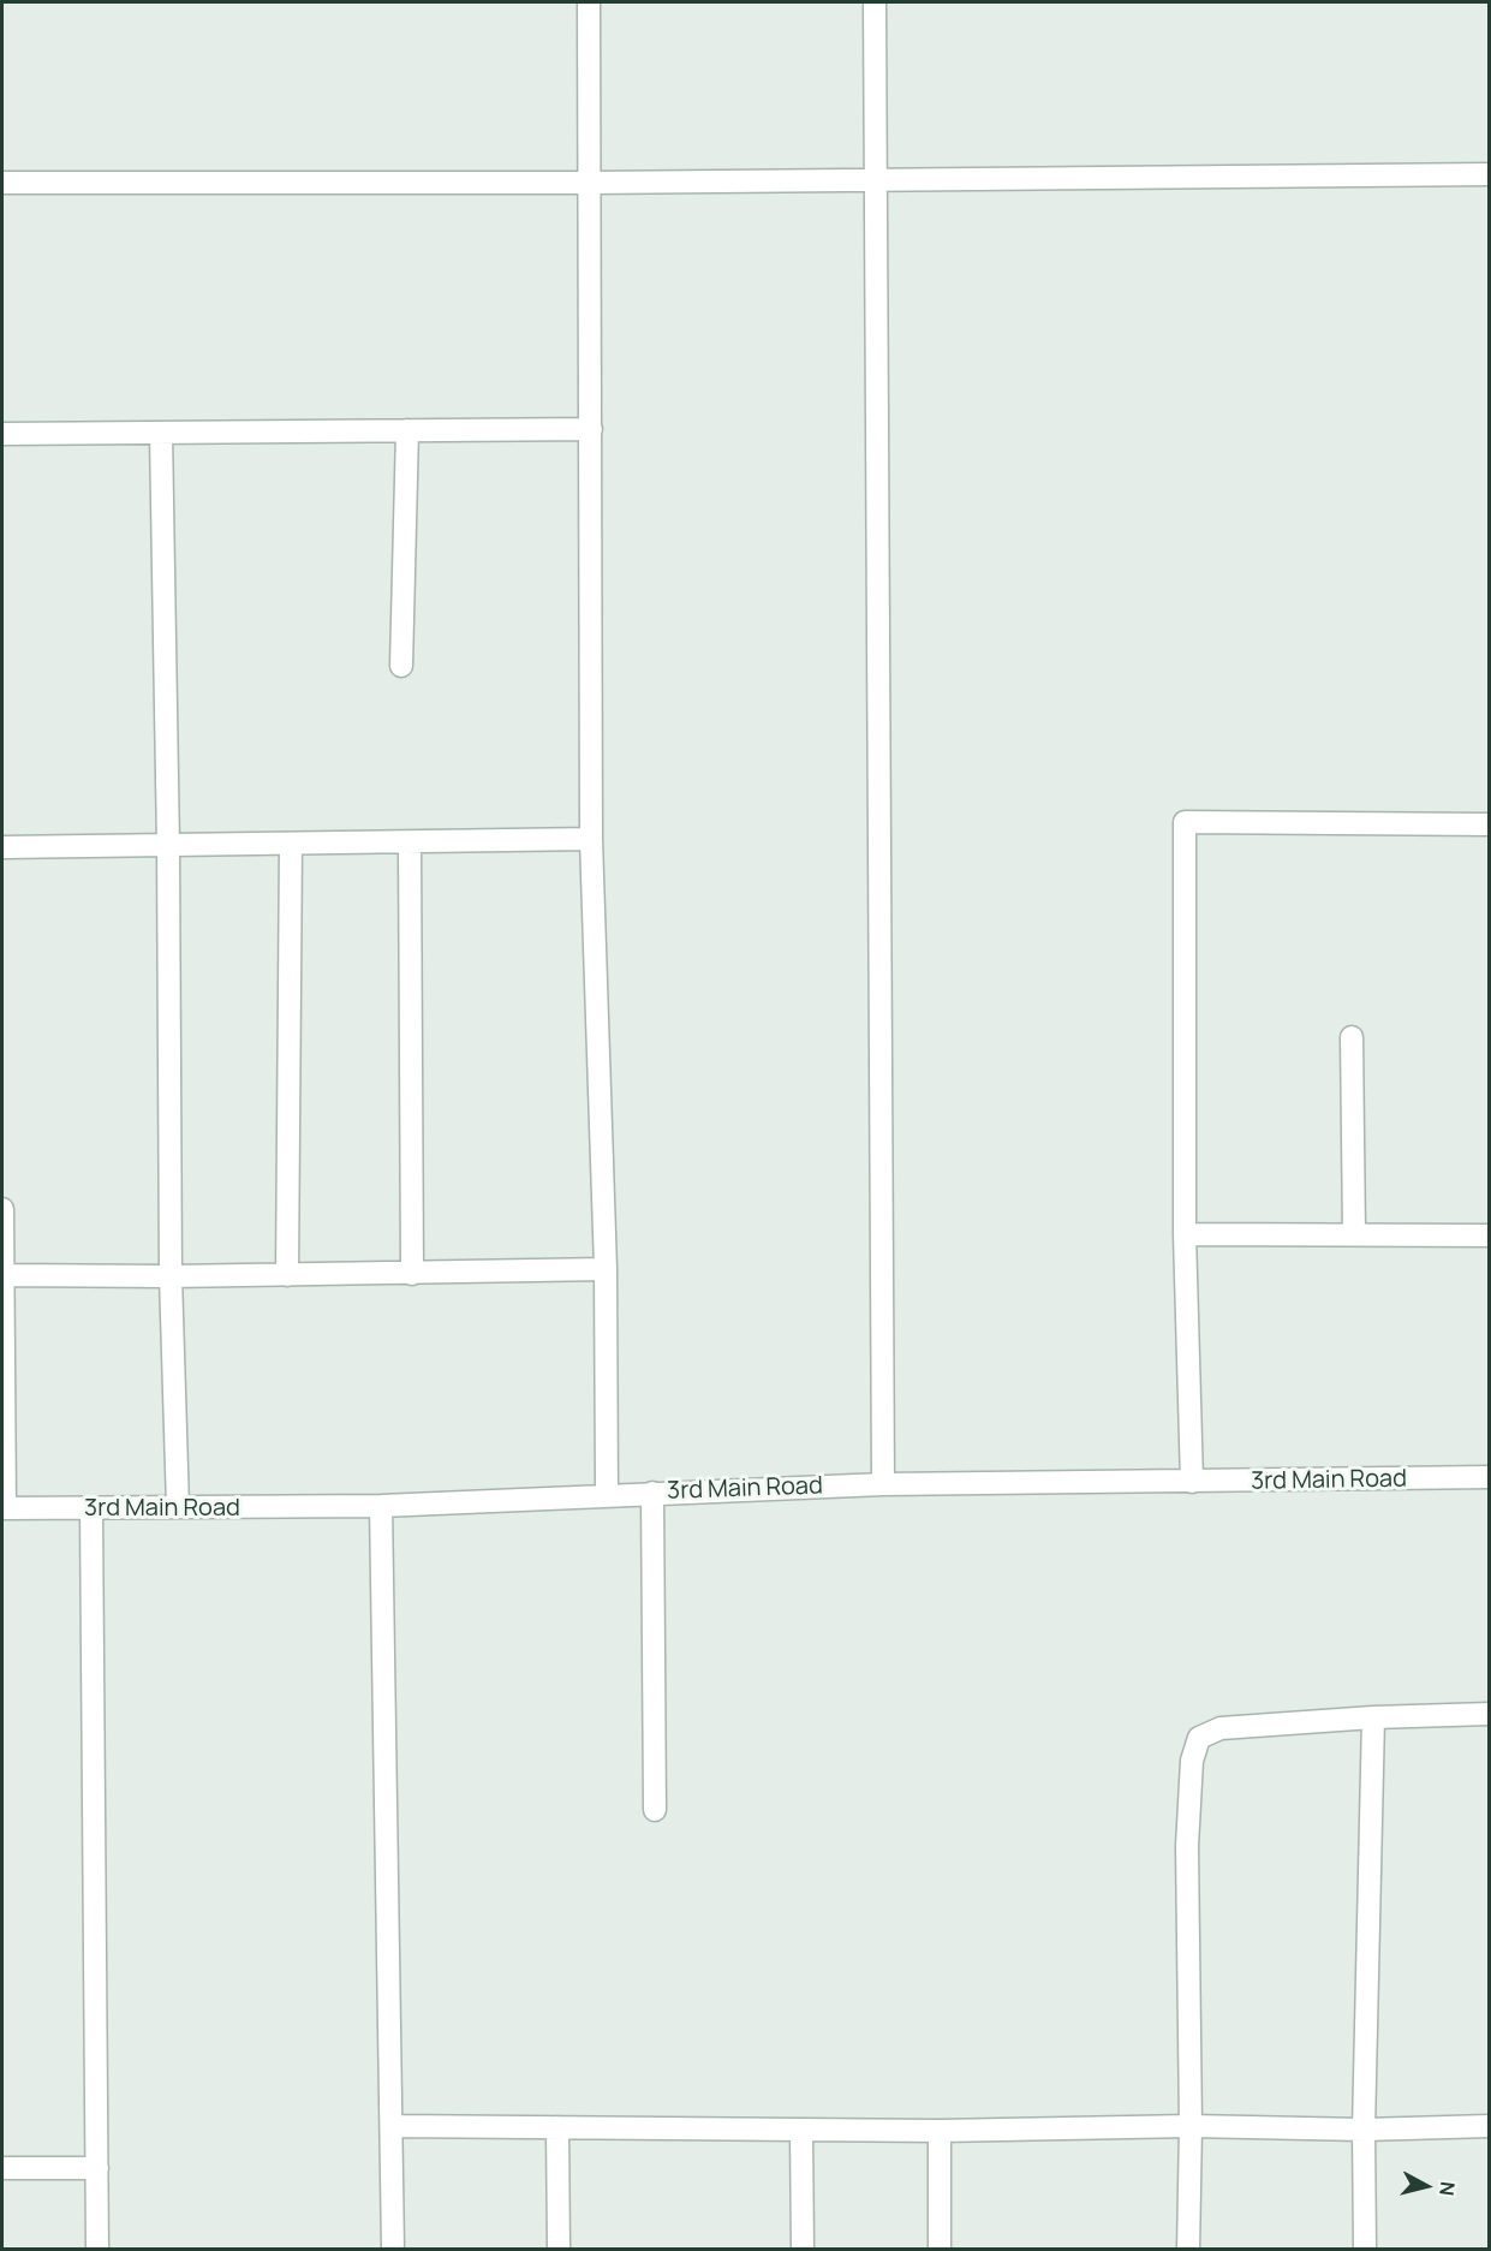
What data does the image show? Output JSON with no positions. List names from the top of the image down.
{
  "streets": {
    "street": ["3rd Main Road"]
  },
  "north": "right"
}
